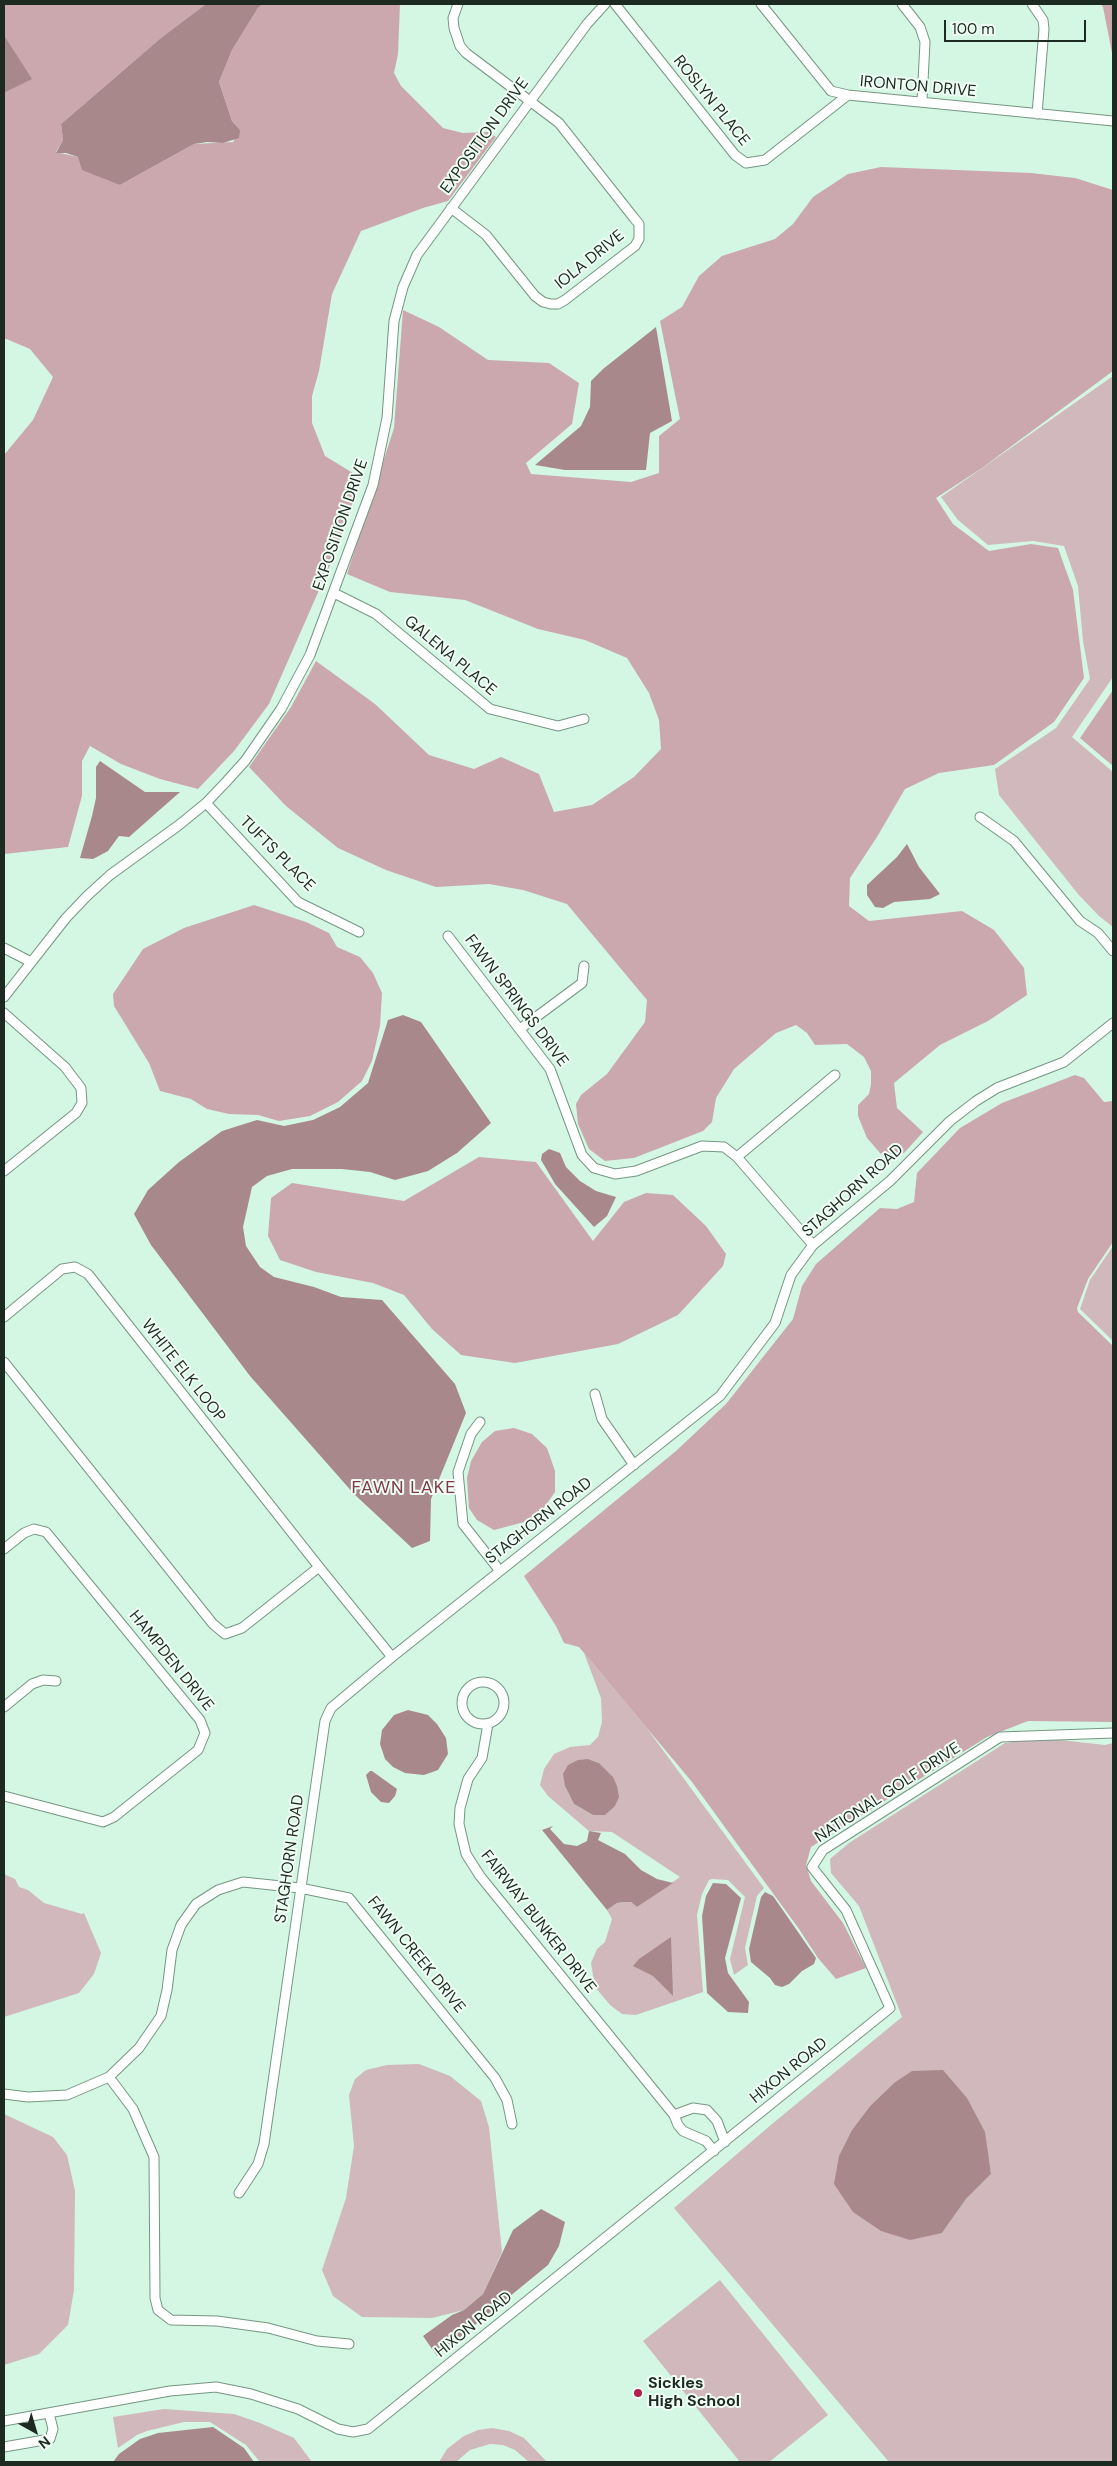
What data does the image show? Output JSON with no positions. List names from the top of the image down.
{
  "streets": {
    "street": [
      "IRONTON DRIVE",
      "ROSLYN PLACE",
      "EXPOSITION DRIVE",
      "IOLA DRIVE",
      "GALENA PLACE",
      "TUFTS PLACE",
      "FAWN SPRINGS DRIVE",
      "STAGHORN ROAD",
      "WHITE ELK LOOP",
      "HAMPDEN DRIVE",
      "NATIONAL GOLF DRIVE",
      "FAIRWAY BUNKER DRIVE",
      "FAWN CREEK DRIVE",
      "HIXON ROAD"
    ]
  },
  "crossings": [
    ["IRONTON DRIVE", "ROSLYN PLACE"],
    ["EXPOSITION DRIVE", "IOLA DRIVE"],
    ["EXPOSITION DRIVE", "GALENA PLACE"],
    ["EXPOSITION DRIVE", "TUFTS PLACE"],
    ["FAWN SPRINGS DRIVE", "STAGHORN ROAD"],
    ["STAGHORN ROAD", "WHITE ELK LOOP"],
    ["STAGHORN ROAD", "FAWN CREEK DRIVE"],
    ["NATIONAL GOLF DRIVE", "HIXON ROAD"],
    ["FAIRWAY BUNKER DRIVE", "HIXON ROAD"]
  ],
  "districts": ["FAWN LAKE"],
  "places": ["Sickles High School"],
  "scale_bar": "100 m",
  "north": "bottom right"
}
